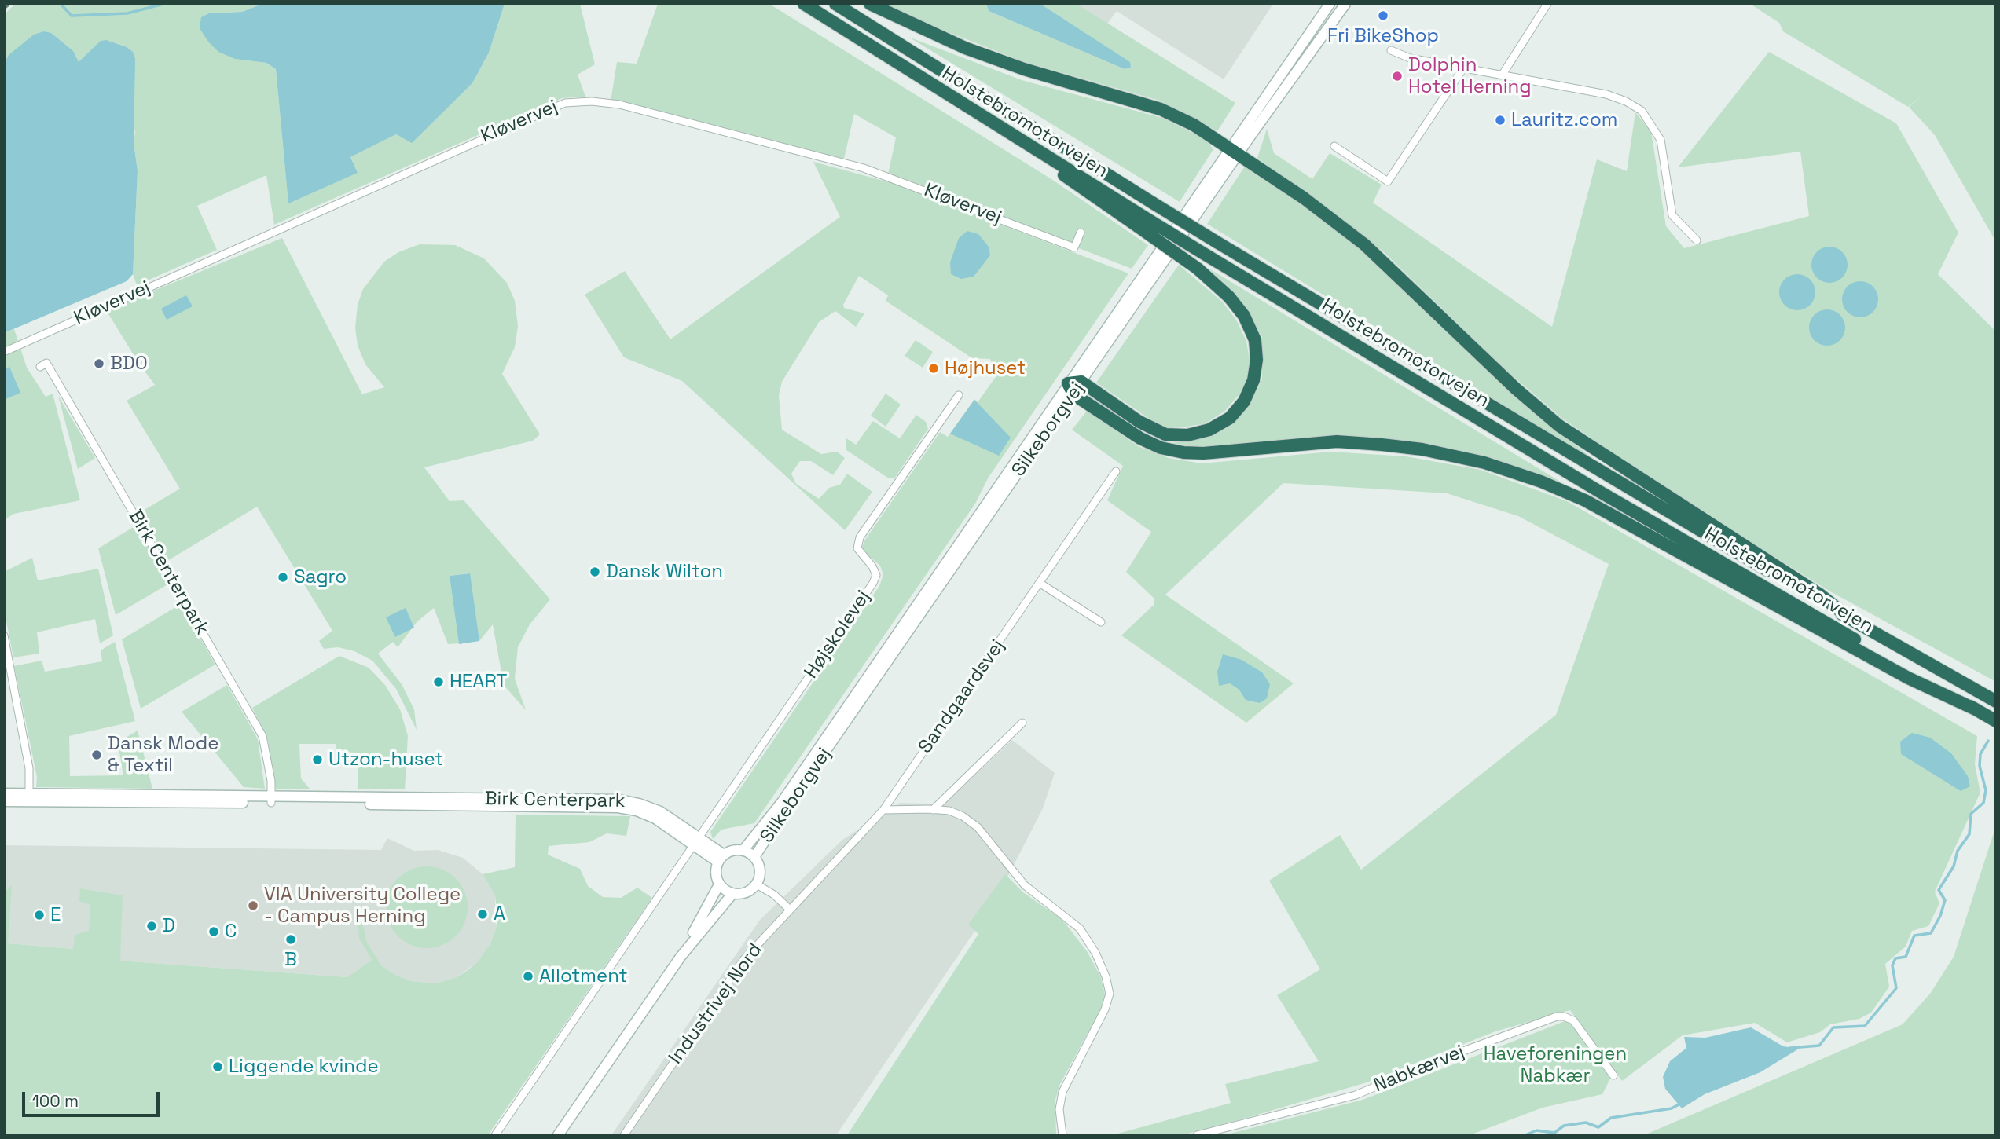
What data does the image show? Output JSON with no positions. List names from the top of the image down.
{
  "streets": {
    "highway": ["Holstebromotorvejen"],
    "main road": ["Silkeborgvej", "Birk Centerpark"],
    "street": [
      "Kløvervej",
      "Højskolevej",
      "Sandgaardsvej",
      "Industrivej Nord",
      "Nabkærvej"
    ]
  },
  "crossings": [
    ["Silkeborgvej", "Birk Centerpark"],
    ["Birk Centerpark", "Højskolevej"],
    ["Sandgaardsvej", "Industrivej Nord"]
  ],
  "parks": ["Haveforeningen Nabkær"],
  "places": [
    "Fri BikeShop",
    "Dolphin Hotel Herning",
    "Lauritz.com",
    "BDO",
    "Højhuset",
    "Dansk Wilton",
    "Sagro",
    "HEART",
    "Dansk Mode & Textil",
    "Utzon-huset",
    "VIA University College - Campus Herning",
    "A",
    "E",
    "D",
    "C",
    "B",
    "Allotment",
    "Liggende kvinde"
  ],
  "scale_bar": "100 m"
}
